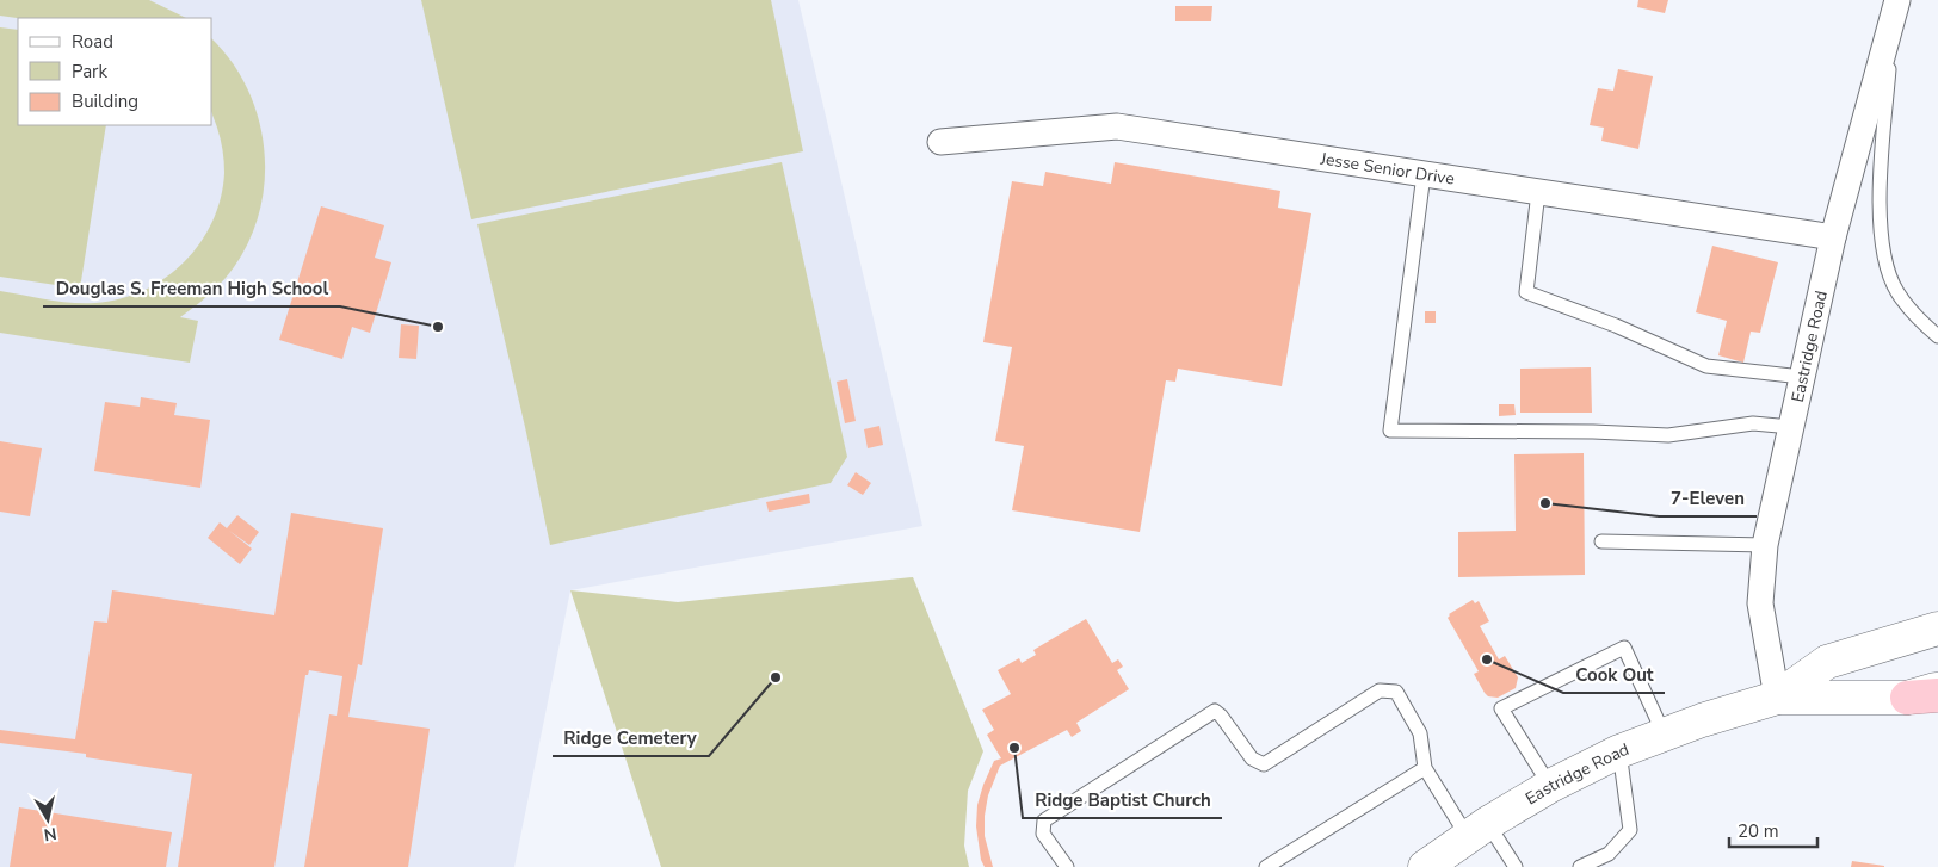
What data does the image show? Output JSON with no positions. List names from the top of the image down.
{
  "streets": {
    "main road": ["Eastridge Road"],
    "street": ["Jesse Senior Drive"]
  },
  "crossings": [
    ["Jesse Senior Drive", "Eastridge Road"]
  ],
  "places": [
    "Douglas S. Freeman High School",
    "7-Eleven",
    "Cook Out",
    "Ridge Cemetery",
    "Ridge Baptist Church"
  ],
  "legend": ["Road", "Park", "Building"],
  "scale_bar": "20 m",
  "north": "bottom"
}
